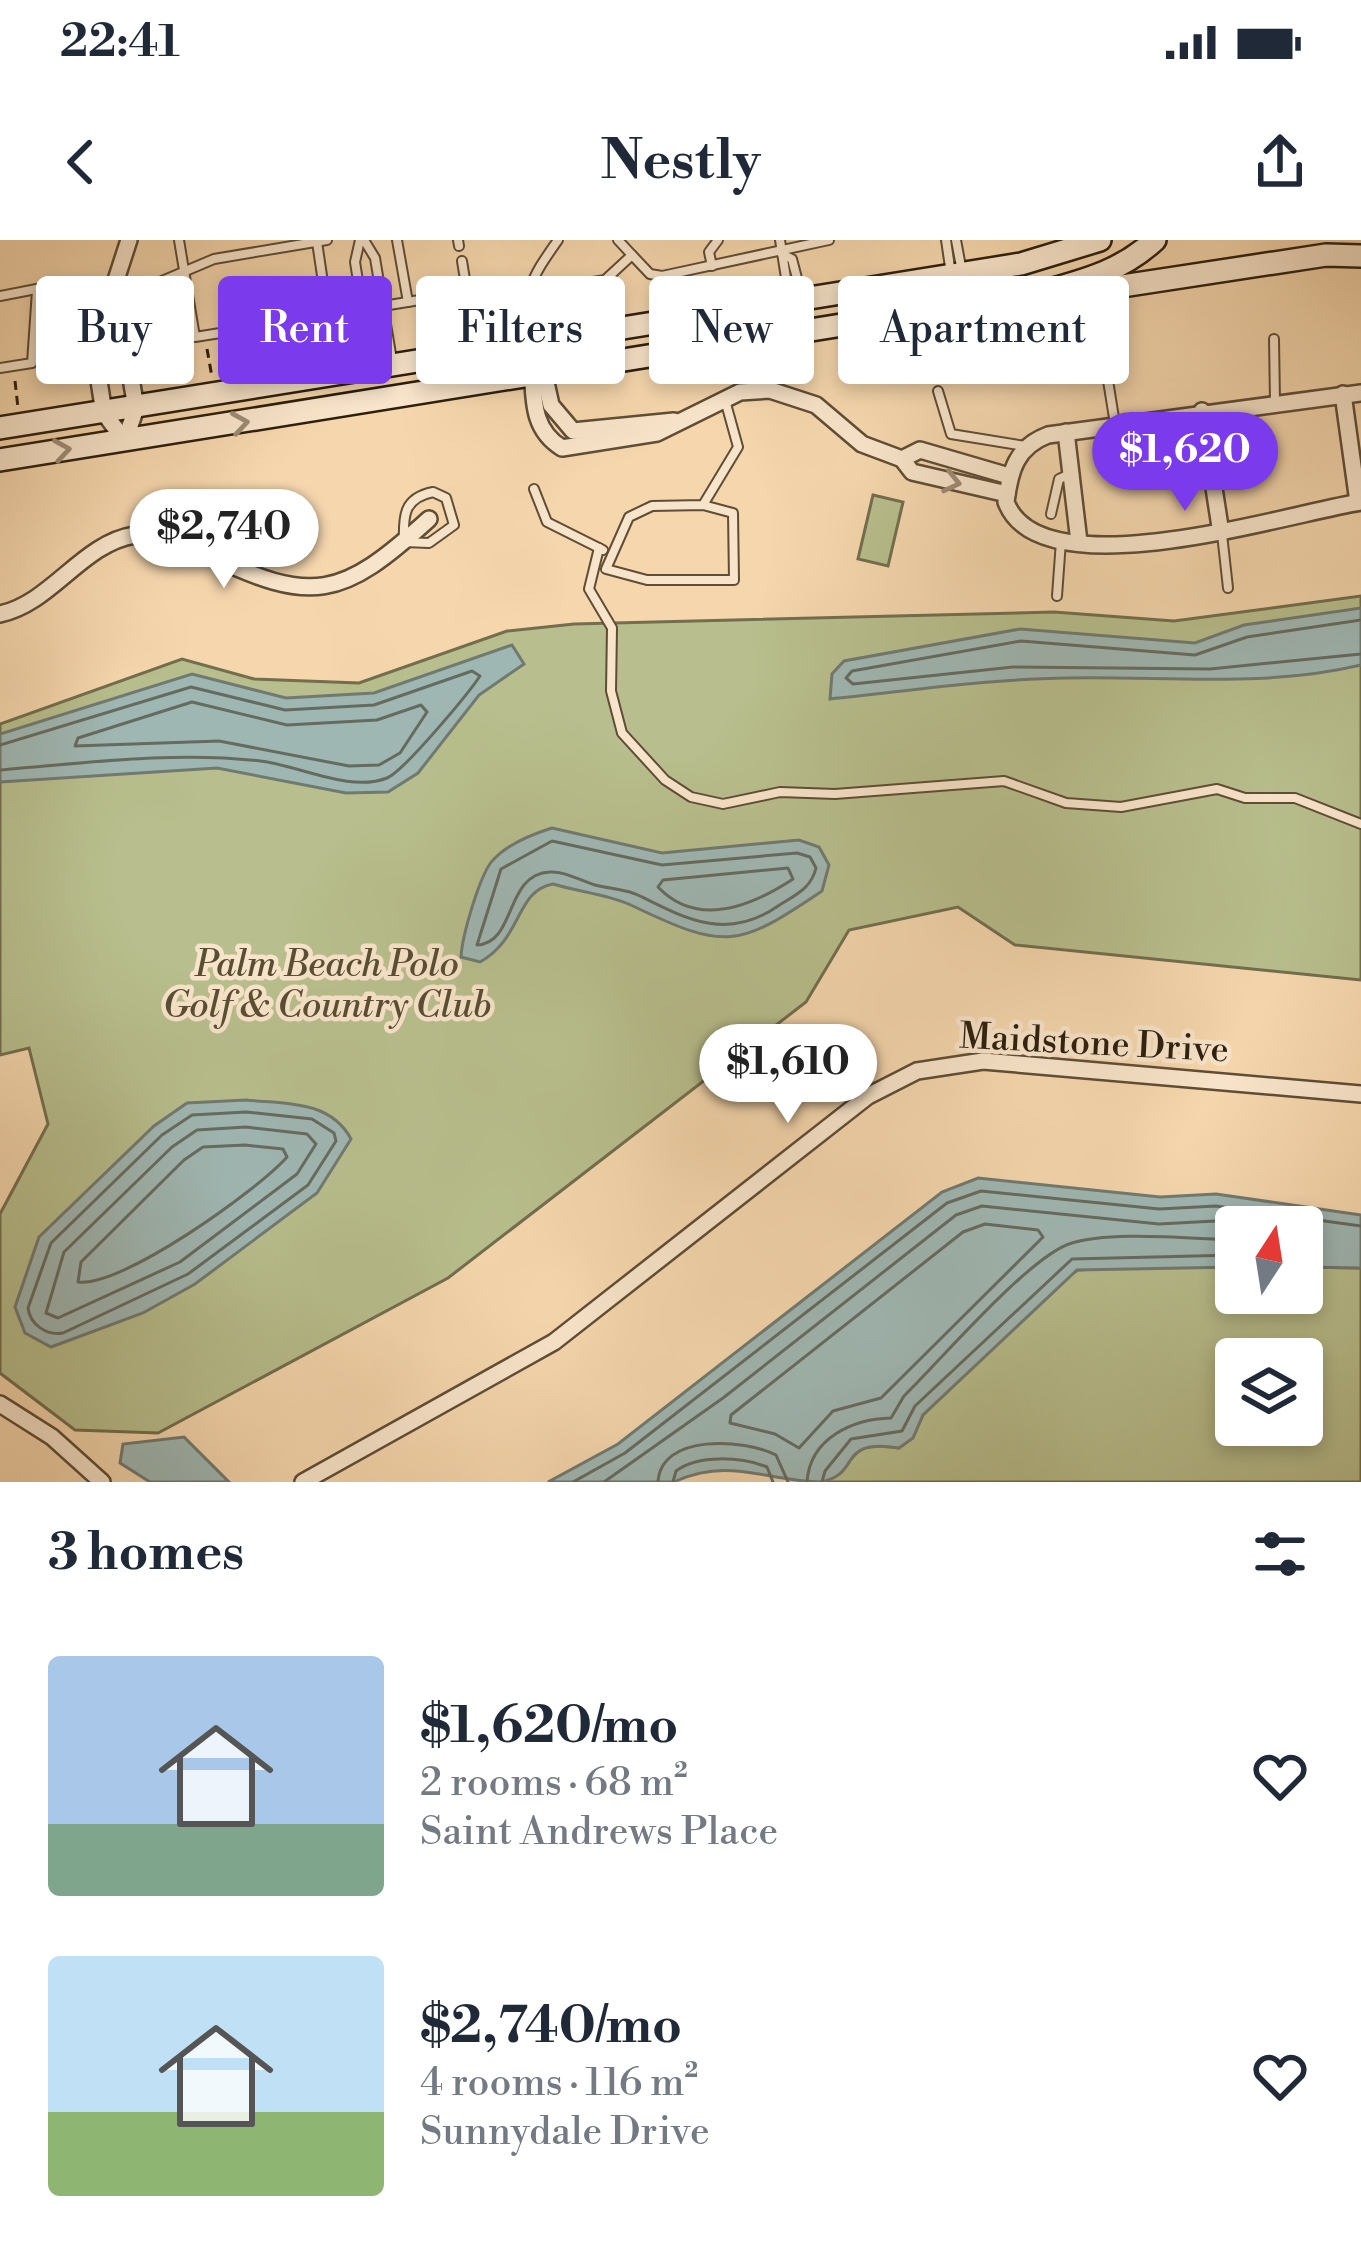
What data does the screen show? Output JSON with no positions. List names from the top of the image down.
{
  "streets": {
    "street": ["Maidstone Drive"]
  },
  "parks": ["Palm Beach Polo Golf & Country Club"],
  "north": "top",
  "page": {
    "status": "22:41",
    "header": "Nestly",
    "chip": [
      "Buy",
      "Rent",
      "Filters",
      "New",
      "Apartment"
    ],
    "price": ["$1,620", "$2,740", "$1,610"],
    "heading": "3 homes",
    "list": [
      {
        "name": "$1,620/mo",
        "note": "2 rooms · 68 m² · Saint Andrews Place"
      },
      {
        "name": "$2,740/mo",
        "note": "4 rooms · 116 m² · Sunnydale Drive"
      }
    ]
  }
}
